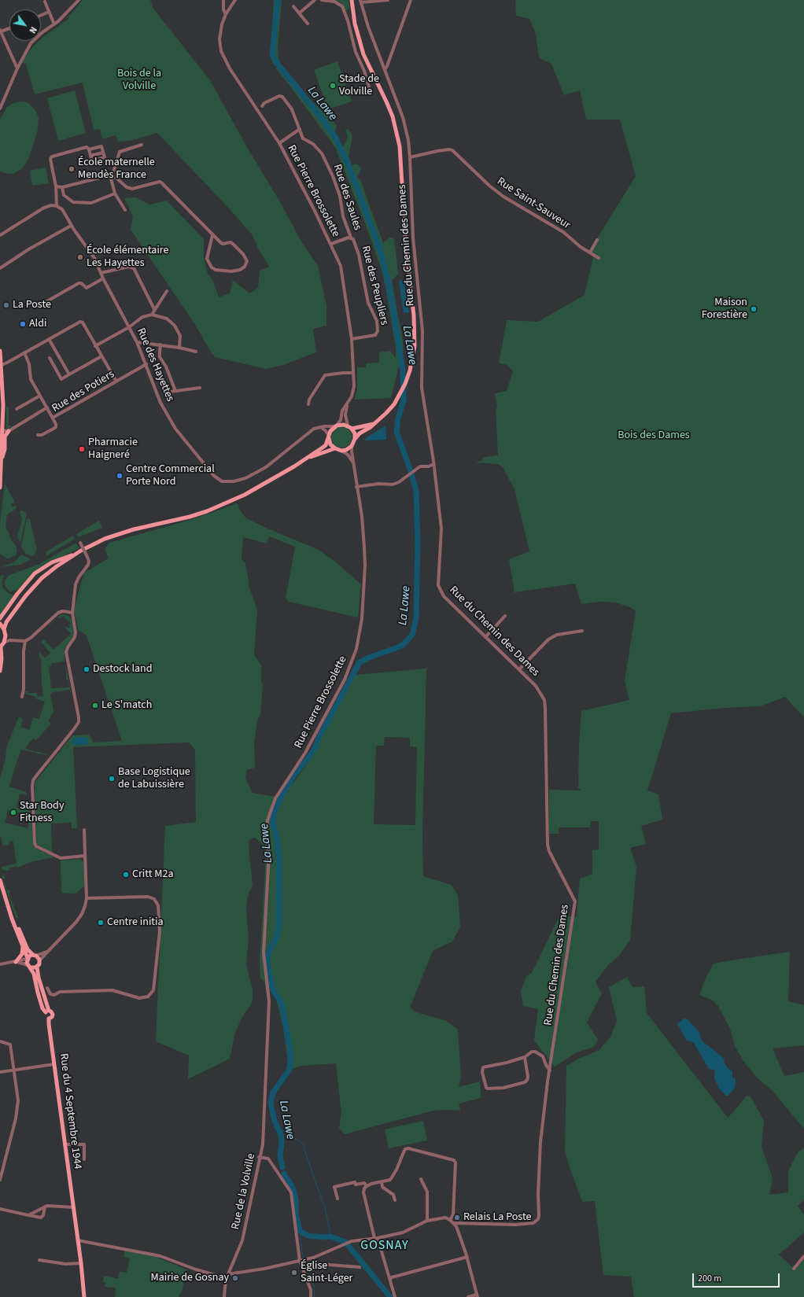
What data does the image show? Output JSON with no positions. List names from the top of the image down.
{
  "streets": {
    "main road": ["Rue du 4 Septembre 1944"],
    "street": [
      "Rue Pierre Brossolette",
      "Rue des Saules",
      "Rue Saint-Sauveur",
      "Rue du Chemin des Dames",
      "Rue des Peupliers",
      "Rue des Hayettes",
      "Rue des Potiers",
      "Rue de la Volville"
    ]
  },
  "crossings": [
    ["Rue Pierre Brossolette", "Rue des Peupliers"],
    ["Rue Pierre Brossolette", "Rue des Hayettes"],
    ["Rue Pierre Brossolette", "Rue de la Volville"],
    ["Rue des Saules", "Rue des Peupliers"],
    ["Rue Saint-Sauveur", "Rue du Chemin des Dames"],
    ["Rue des Hayettes", "Rue des Potiers"]
  ],
  "districts": ["GOSNAY"],
  "water": ["La Lawe"],
  "parks": ["Bois de la Volville", "Bois des Dames"],
  "places": [
    "Stade de Volville",
    "École maternelle Mendès France",
    "École élémentaire Les Hayettes",
    "La Poste",
    "Maison Forestière",
    "Aldi",
    "Pharmacie Haigneré",
    "Centre Commercial Porte Nord",
    "Destock land",
    "Le S'match",
    "Base Logistique de Labuissière",
    "Star Body Fitness",
    "Critt M2a",
    "Centre initia",
    "Relais La Poste",
    "Église Saint-Léger",
    "Mairie de Gosnay"
  ],
  "scale_bar": "200 m",
  "north": "bottom right"
}
